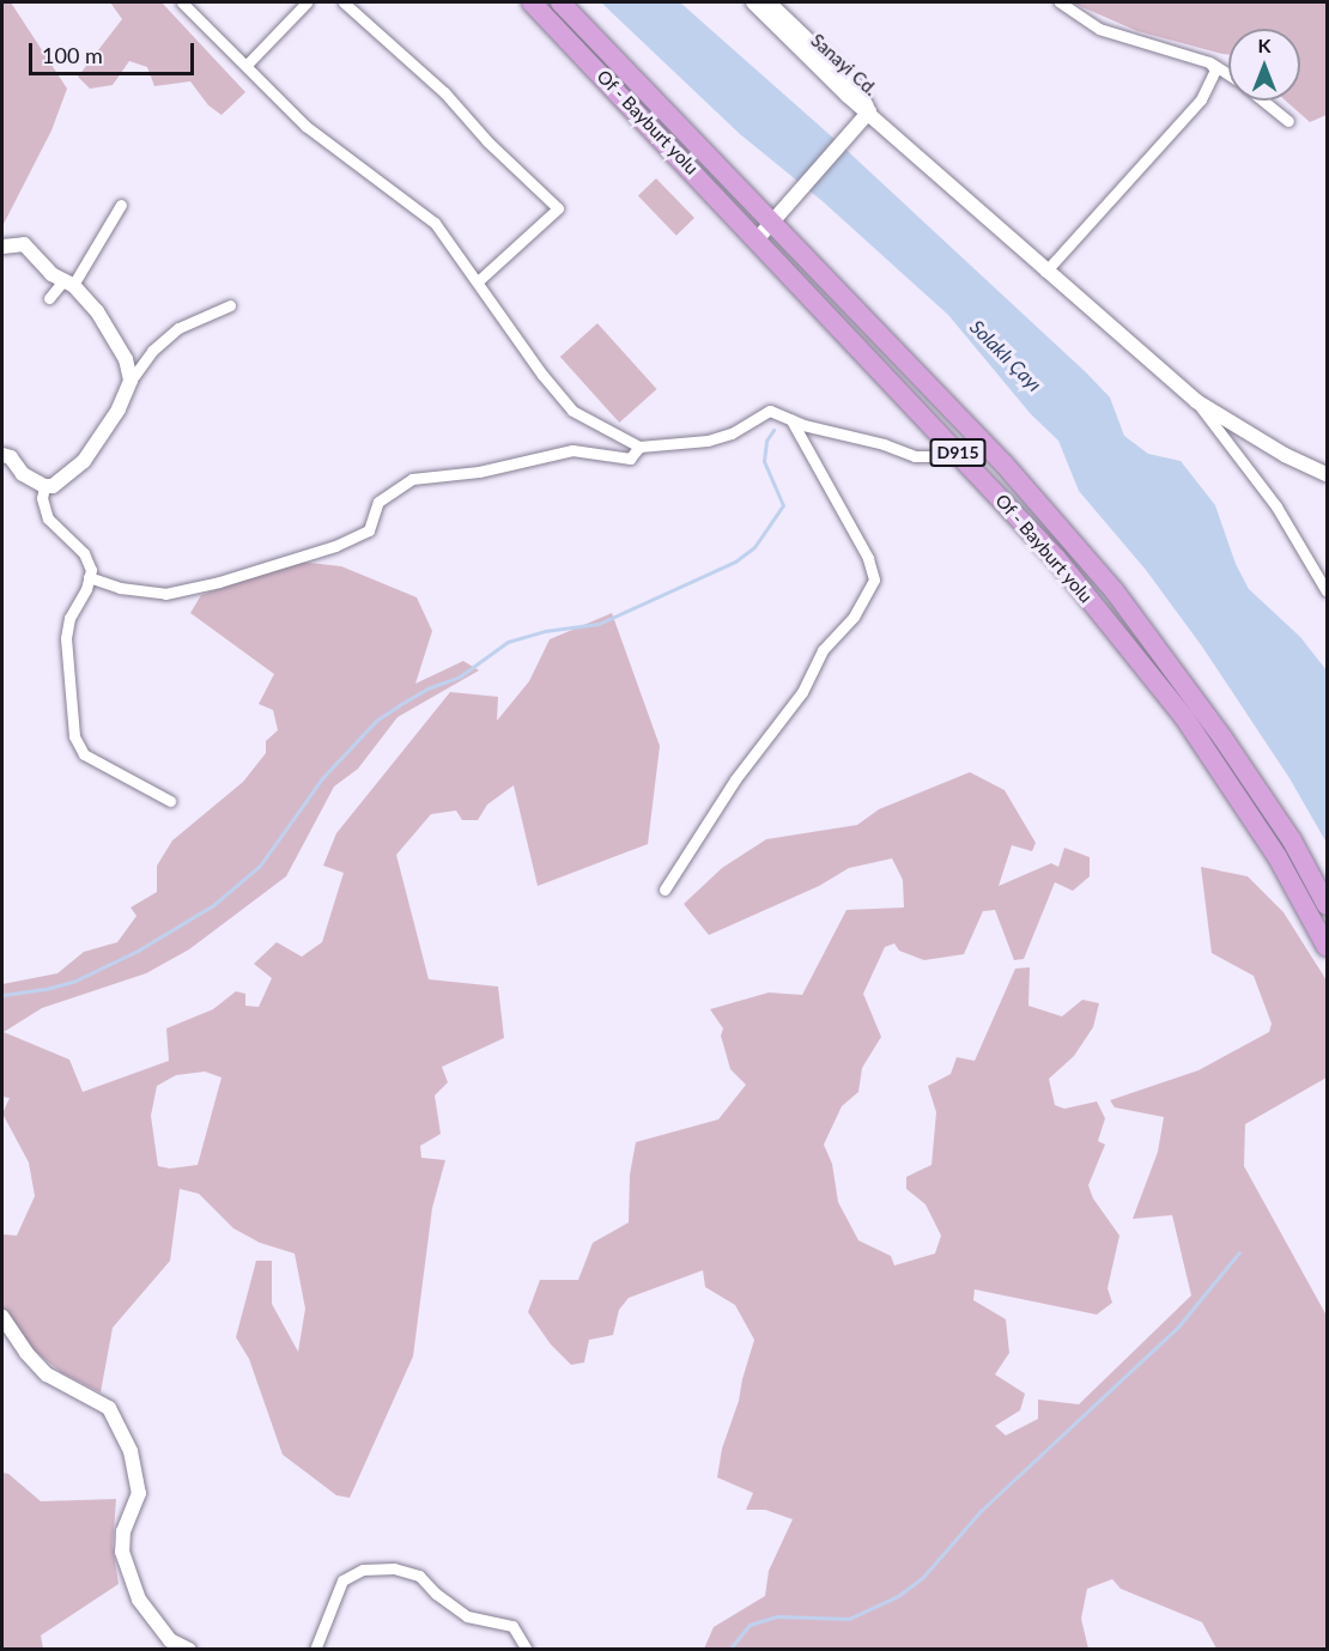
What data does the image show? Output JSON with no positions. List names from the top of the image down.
{
  "streets": {
    "highway": ["Of - Bayburt yolu", "D915"],
    "street": ["Sanayi Cd."]
  },
  "water": ["Solaklı Çayı"],
  "scale_bar": "100 m",
  "north": "top"
}
